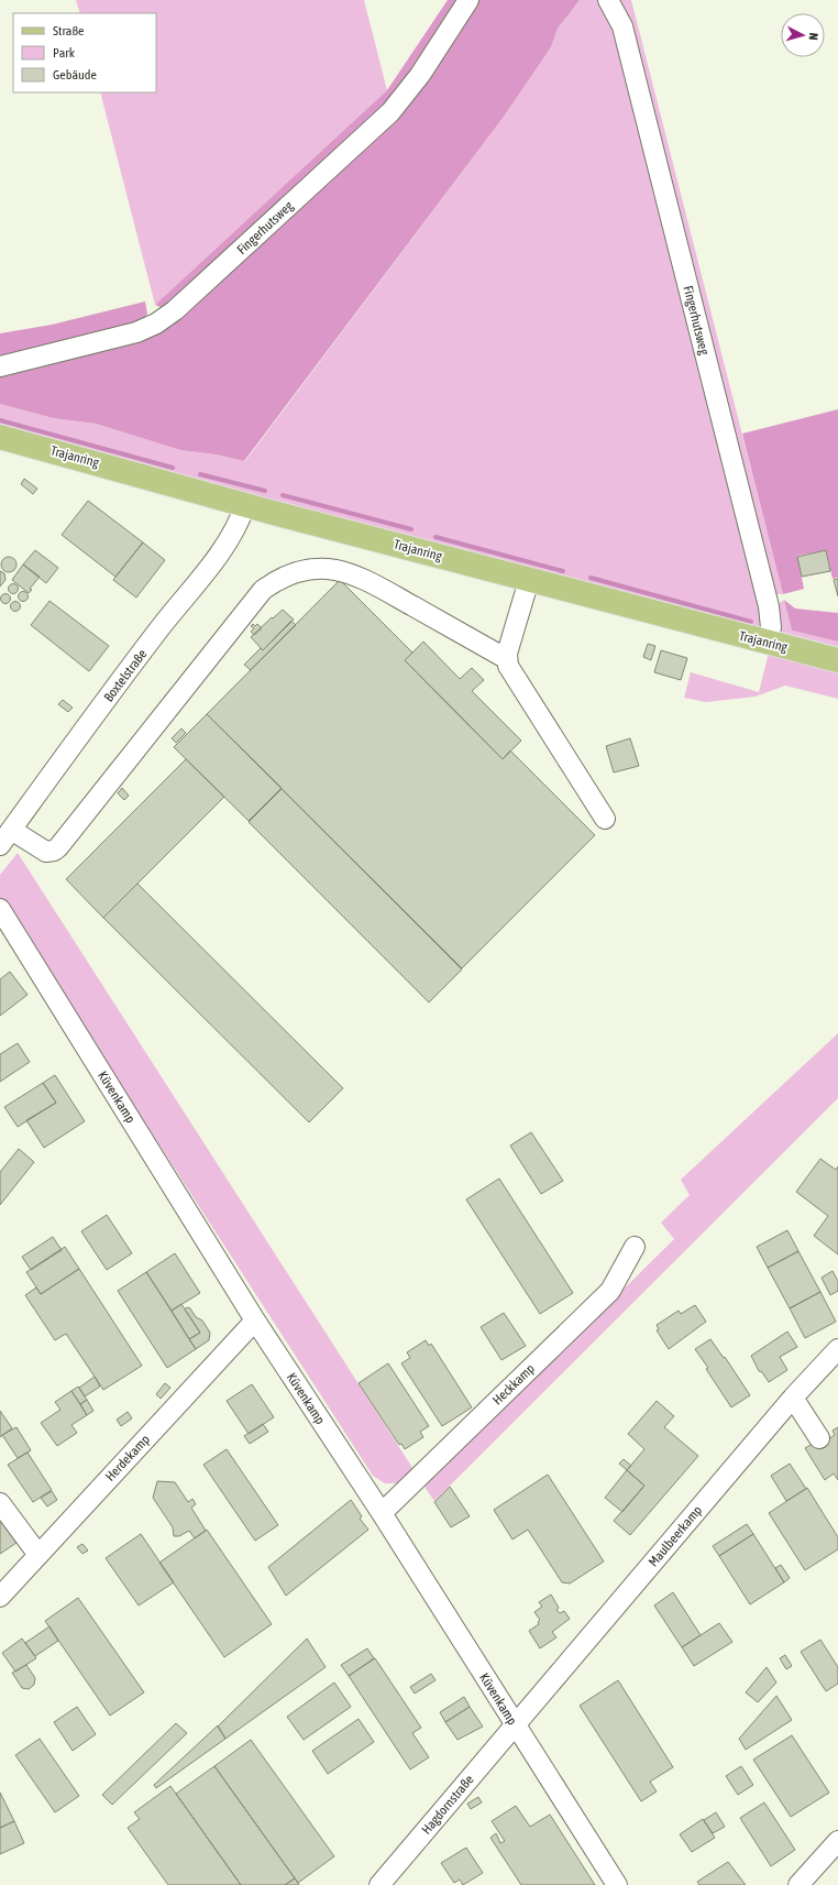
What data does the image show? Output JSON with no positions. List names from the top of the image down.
{
  "streets": {
    "main road": ["Trajanring"],
    "street": [
      "Fingerhutsweg",
      "Boxtelstraße",
      "Küvenkamp",
      "Heckkamp",
      "Herdekamp",
      "Maulbeerkamp",
      "Hagdornstraße"
    ]
  },
  "crossings": [
    ["Fingerhutsweg", "Trajanring"],
    ["Trajanring", "Boxtelstraße"],
    ["Küvenkamp", "Heckkamp"],
    ["Küvenkamp", "Herdekamp"],
    ["Küvenkamp", "Maulbeerkamp"],
    ["Küvenkamp", "Hagdornstraße"],
    ["Maulbeerkamp", "Hagdornstraße"]
  ],
  "legend": ["Straße", "Park", "Gebäude"],
  "north": "right"
}
